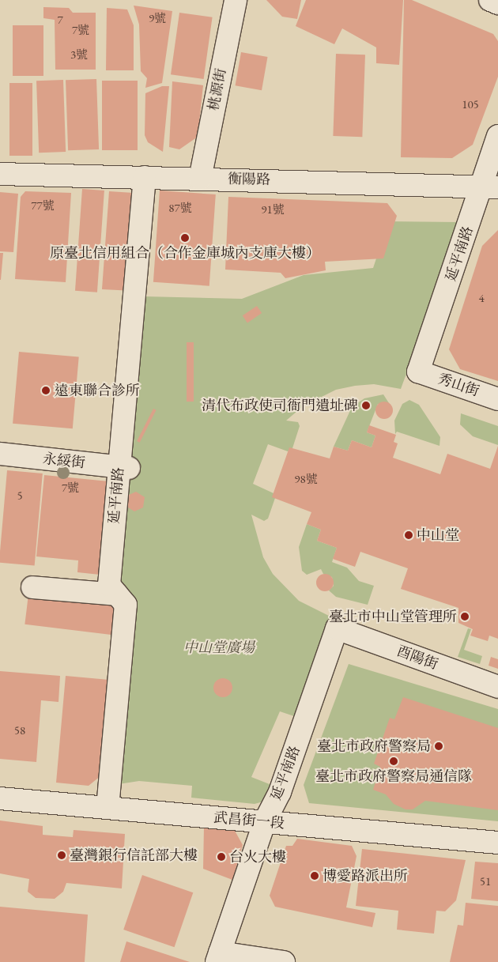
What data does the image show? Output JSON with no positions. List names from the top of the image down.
{
  "streets": {
    "street": [
      "桃源街",
      "衡陽路",
      "延平南路",
      "秀山街",
      "永綏街",
      "酉陽街",
      "武昌街一段"
    ]
  },
  "crossings": [
    ["桃源街", "衡陽路"],
    ["衡陽路", "延平南路"],
    ["延平南路", "秀山街"],
    ["延平南路", "永綏街"],
    ["延平南路", "酉陽街"],
    ["延平南路", "武昌街一段"]
  ],
  "parks": ["中山堂廣場"],
  "places": [
    "原臺北信用組合（合作金庫城內支庫大樓）",
    "遠東聯合診所",
    "清代布政使司衙門遺址碑",
    "中山堂",
    "臺北市中山堂管理所",
    "臺北市政府警察局",
    "臺北市政府警察局通信隊",
    "臺灣銀行信託部大樓",
    "台火大樓",
    "博愛路派出所"
  ],
  "house_numbers": [
    "9號",
    "7",
    "7號",
    "3號",
    "105",
    "77號",
    "87號",
    "91號",
    "4",
    "98號",
    "7號",
    "5",
    "58",
    "51"
  ]
}
